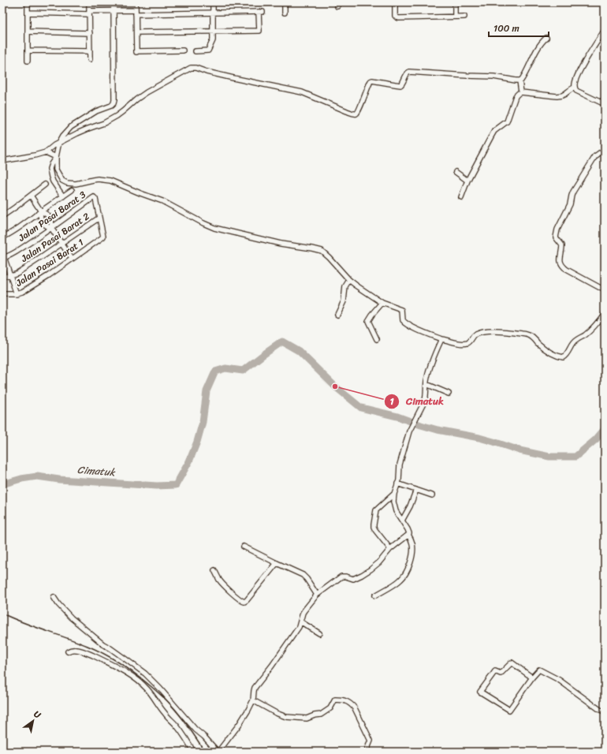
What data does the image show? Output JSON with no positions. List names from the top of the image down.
{
  "streets": {
    "street": ["Jalan Pasai Barat 3", "Jalan Pasai Barat 2", "Jalan Pasai Barat 1"]
  },
  "crossings": [
    ["Jalan Pasai Barat 3", "Jalan Pasai Barat 2"],
    ["Jalan Pasai Barat 3", "Jalan Pasai Barat 1"],
    ["Jalan Pasai Barat 2", "Jalan Pasai Barat 1"]
  ],
  "water": ["Cimatuk"],
  "places": ["Cimatuk"],
  "scale_bar": "100 m",
  "north": "top right"
}
